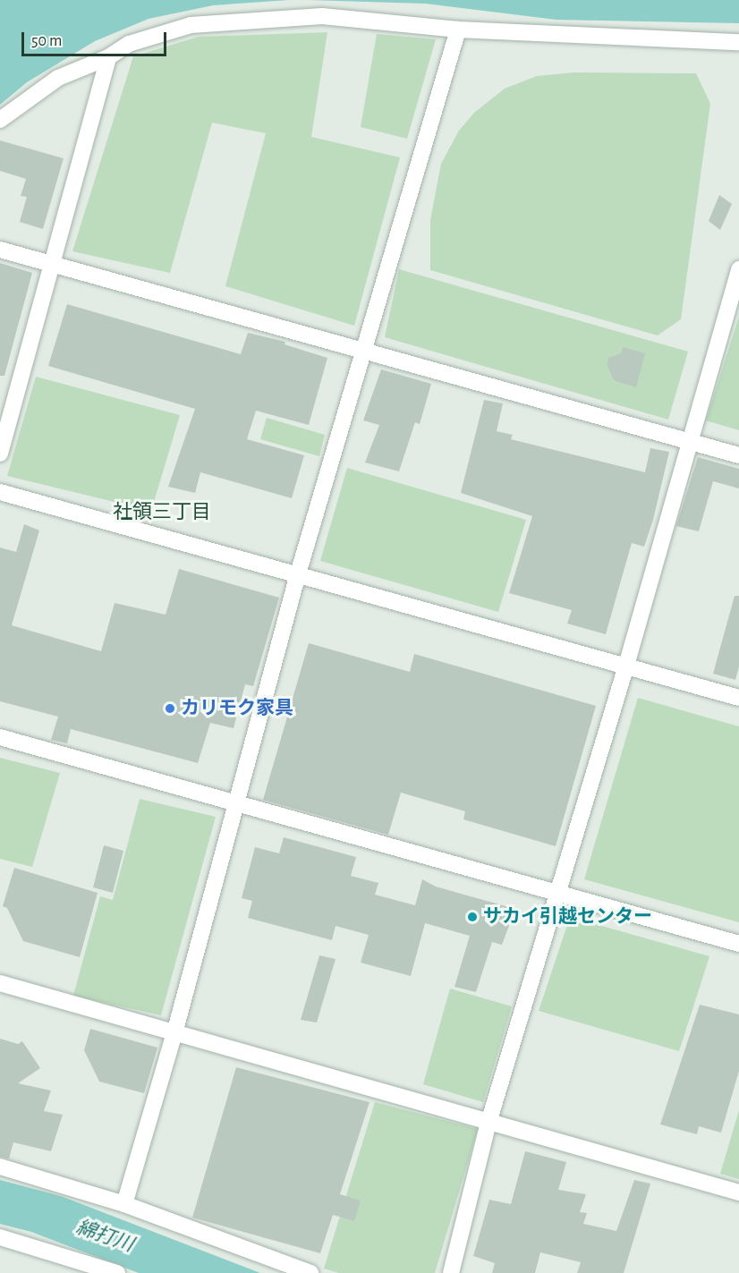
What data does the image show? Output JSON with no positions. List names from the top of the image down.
{
  "districts": ["社領三丁目"],
  "water": ["綿打川"],
  "places": ["カリモク家具", "サカイ引越センター"],
  "scale_bar": "50 m"
}
